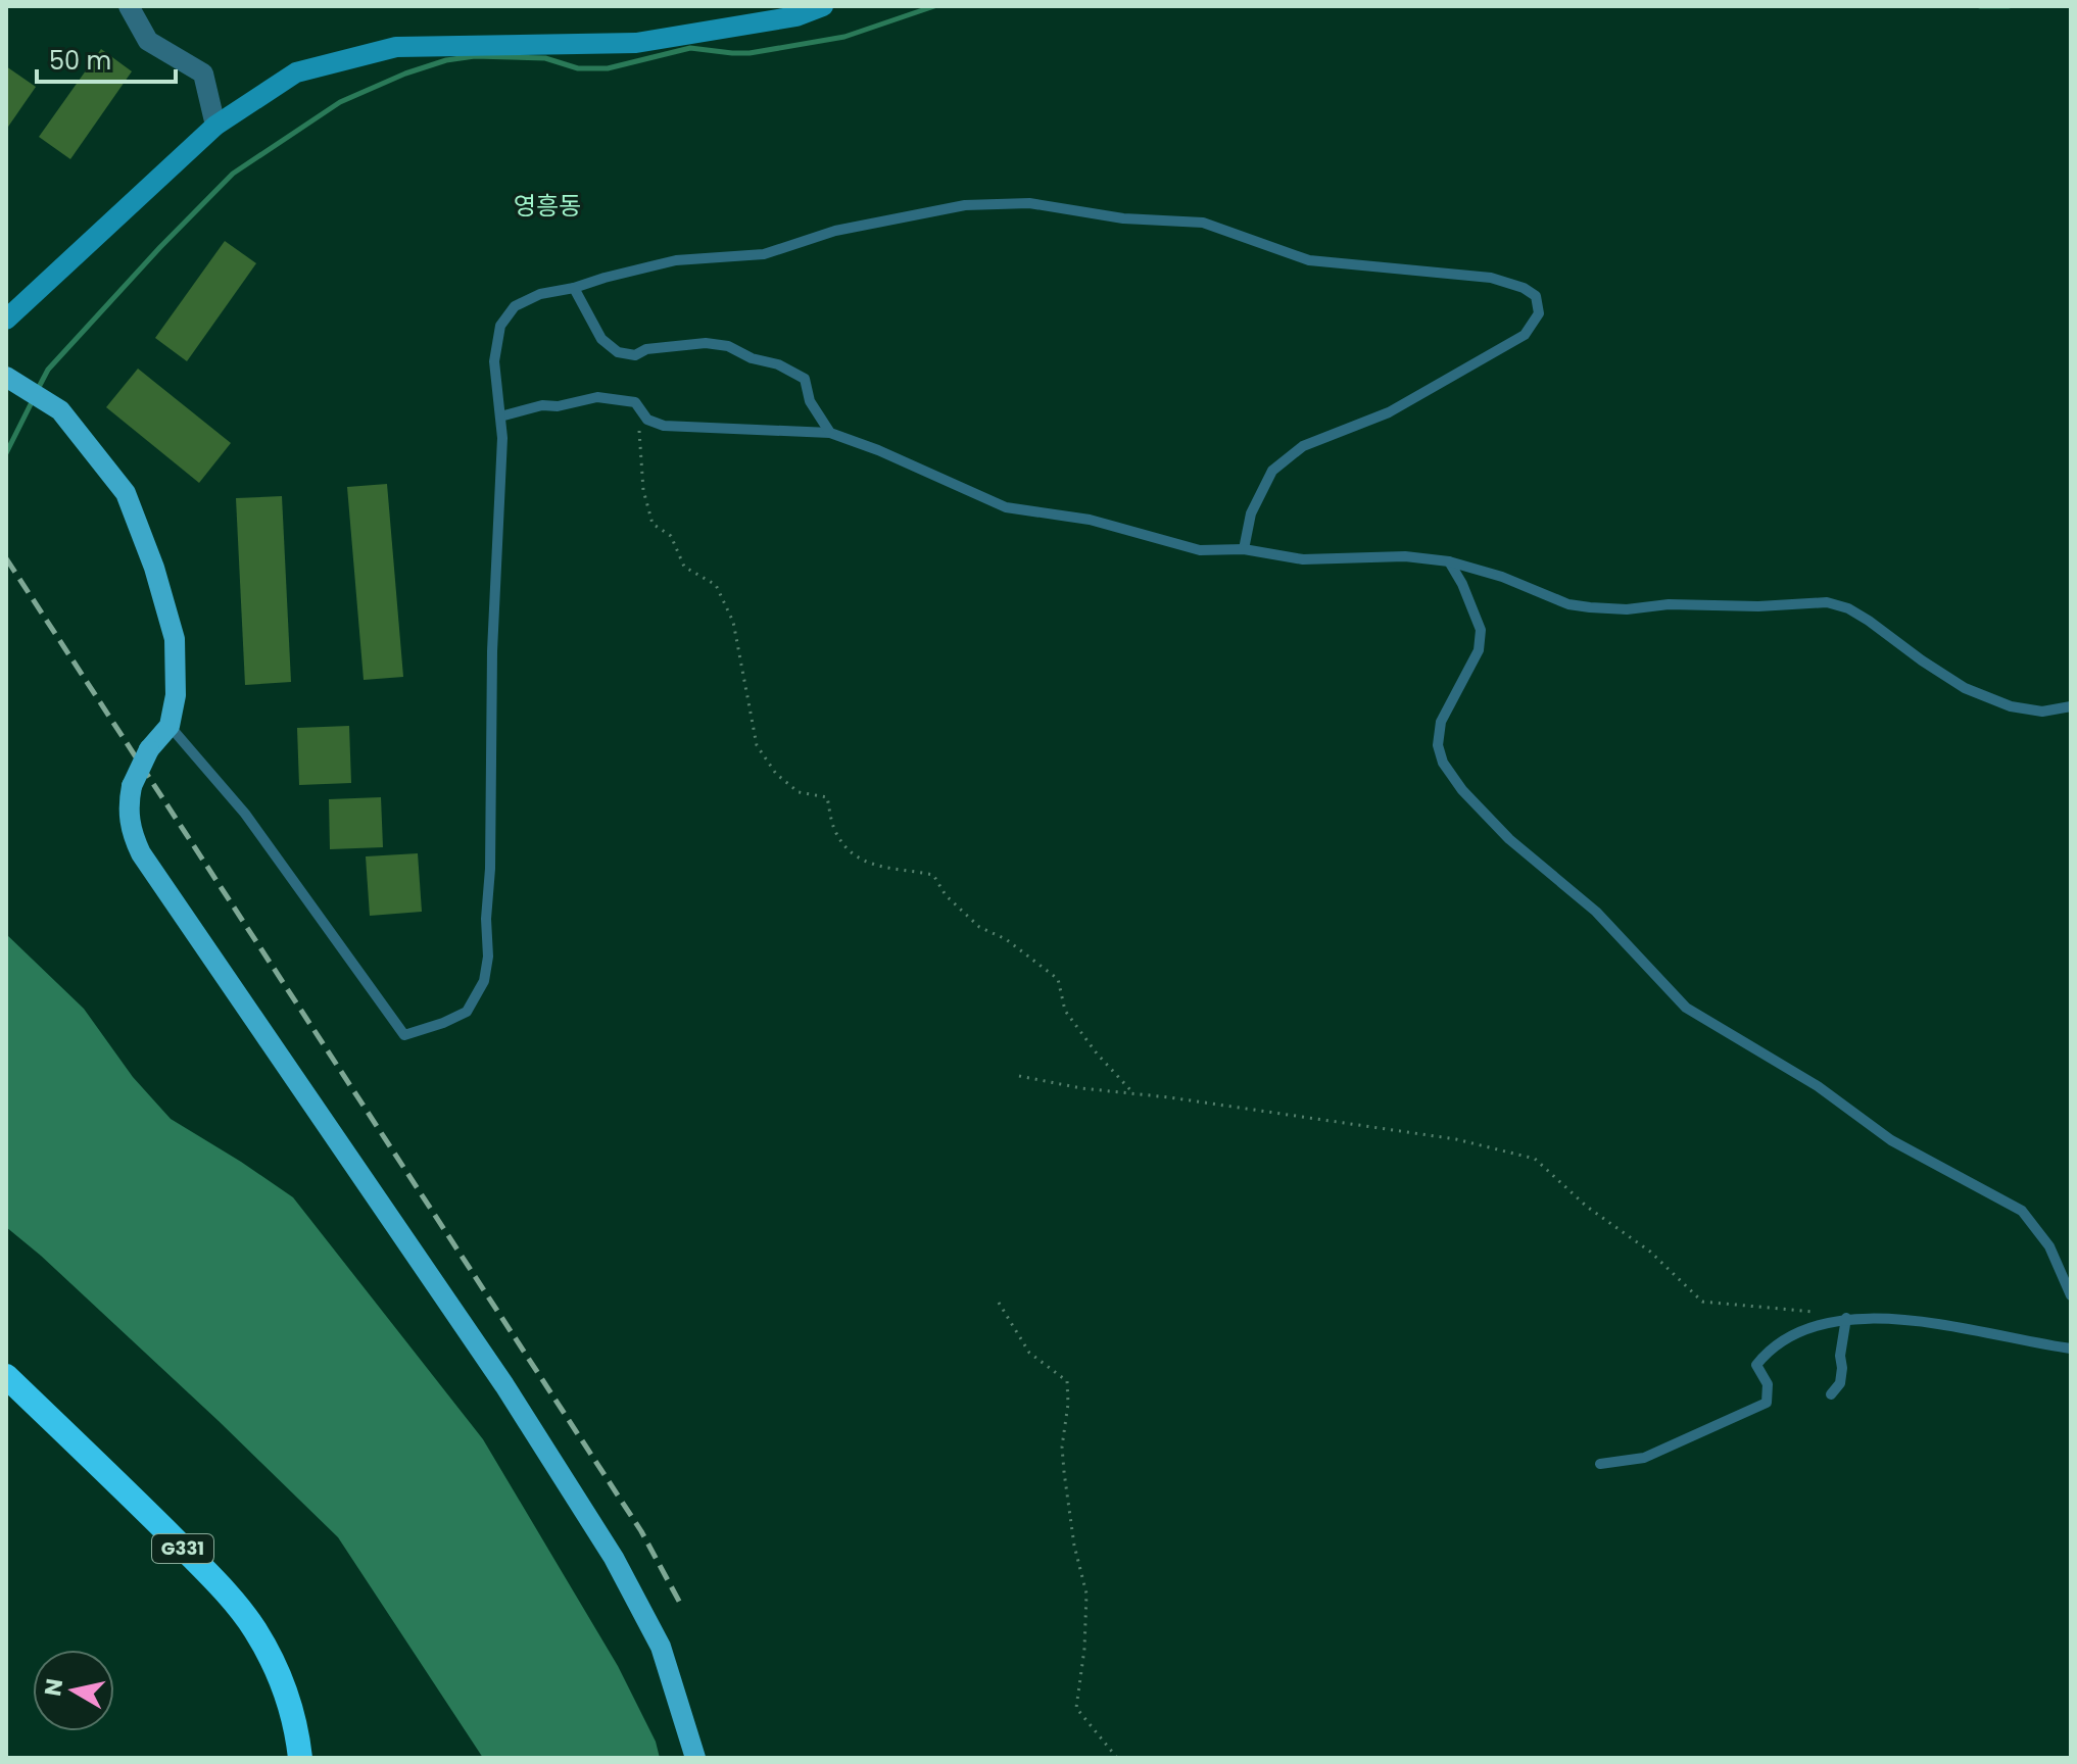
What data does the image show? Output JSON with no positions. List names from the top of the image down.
{
  "streets": {
    "highway": ["G331"]
  },
  "districts": ["영흥동"],
  "scale_bar": "50 m",
  "north": "left"
}
